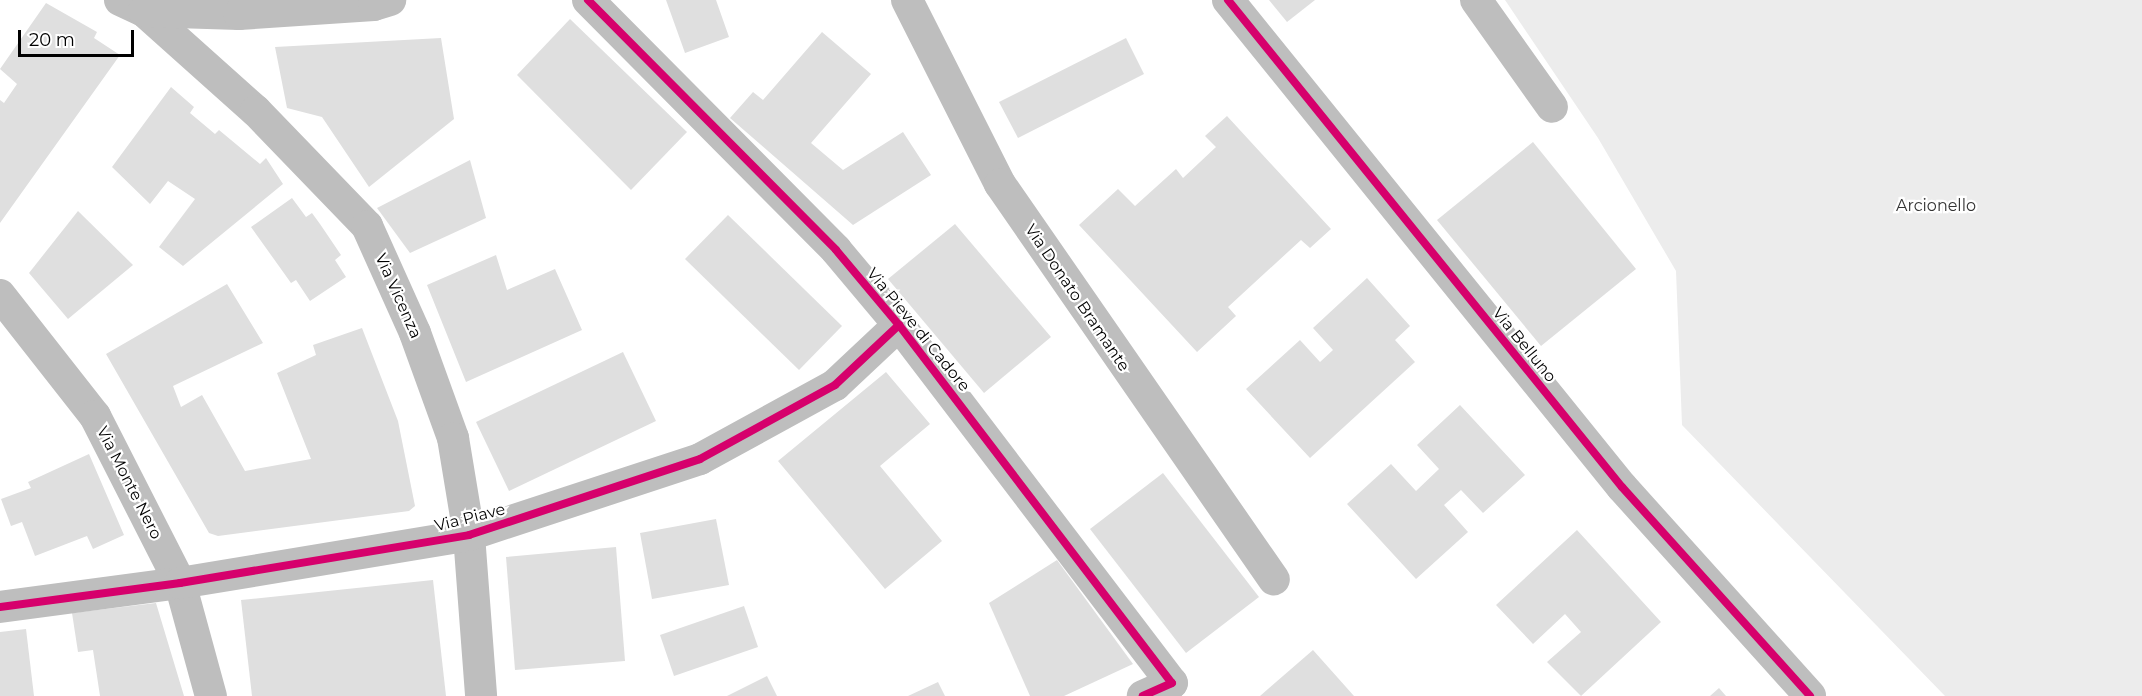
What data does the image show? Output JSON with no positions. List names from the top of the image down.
{
  "streets": {
    "street": [
      "Via Vicenza",
      "Via Donato Bramante",
      "Via Pieve di Cadore",
      "Via Belluno",
      "Via Monte Nero",
      "Via Piave"
    ]
  },
  "crossings": [
    ["Via Vicenza", "Via Piave"],
    ["Via Pieve di Cadore", "Via Piave"],
    ["Via Monte Nero", "Via Piave"]
  ],
  "parks": ["Arcionello"],
  "scale_bar": "20 m"
}
